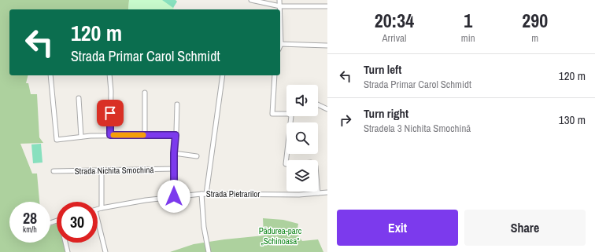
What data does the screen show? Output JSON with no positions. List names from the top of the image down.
{
  "streets": {
    "street": ["Strada Nichita Smochină", "Strada Pietrarilor"]
  },
  "parks": ["Pădurea-parc „Schinoasa“"],
  "page": {
    "eta": [
      "20:34",
      "Arrival",
      "1",
      "min",
      "290",
      "m"
    ],
    "turn": ["120 m", "Strada Primar Carol Schmidt"],
    "list": [
      {
        "name": "Turn left",
        "note": "Strada Primar Carol Schmidt",
        "value": "120 m"
      },
      {
        "name": "Turn right",
        "note": "Stradela 3 Nichita Smochină",
        "value": "130 m"
      }
    ],
    "speed": "28 km/h",
    "limit": "30",
    "buttons": ["Exit", "Share"]
  }
}
